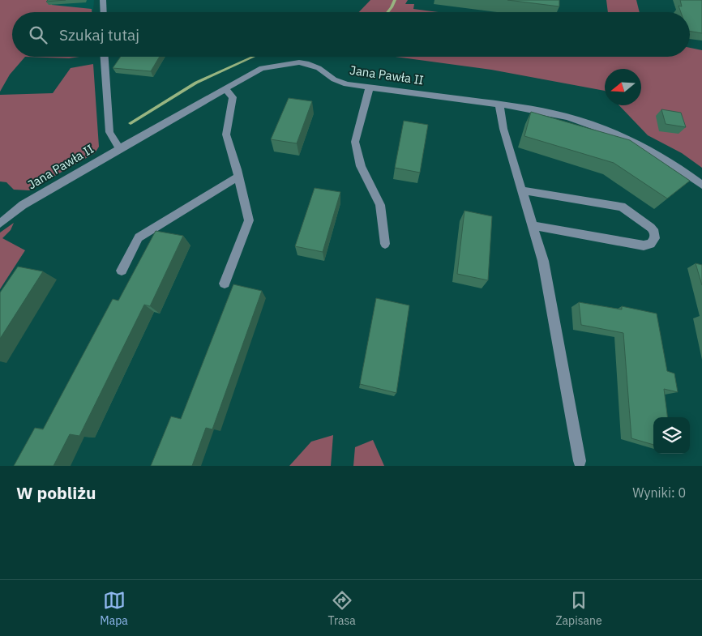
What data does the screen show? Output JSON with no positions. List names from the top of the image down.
{
  "streets": {
    "street": ["Jana Pawła II"]
  },
  "north": "left",
  "page": {
    "search": "Szukaj tutaj",
    "heading": ["W pobliżu", "Wyniki: 0"],
    "nav": ["Mapa", "Trasa", "Zapisane"]
  }
}
